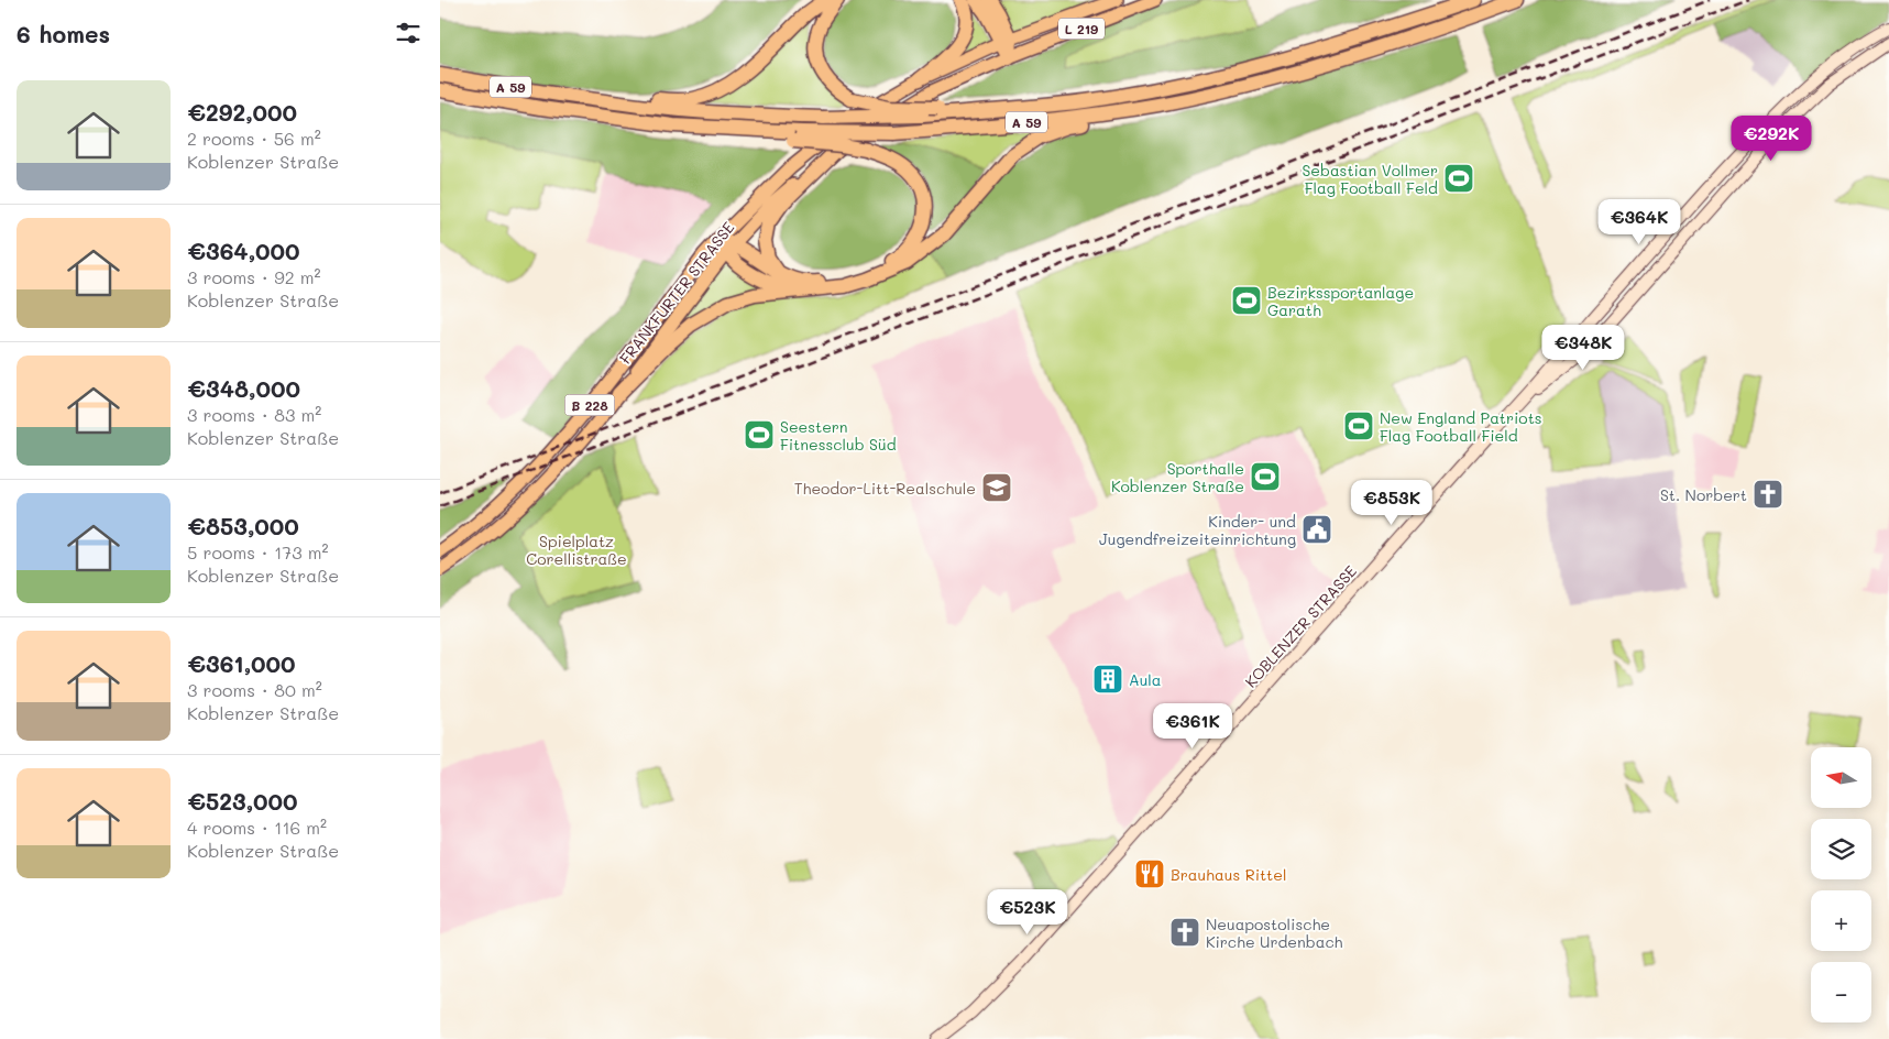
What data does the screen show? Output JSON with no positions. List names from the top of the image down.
{
  "streets": {
    "highway": ["A 59"],
    "main road": [
      "L 219",
      "FRANKFURTER STRASSE",
      "B 228",
      "KOBLENZER STRASSE"
    ]
  },
  "parks": ["Spielplatz Corellistraße"],
  "places": {
    "sports": [
      "Sebastian Vollmer Flag Football Feld",
      "Bezirkssportanlage Garath",
      "New England Patriots Flag Football Field",
      "Seestern Fitnessclub Süd",
      "Sporthalle Koblenzer Straße"
    ],
    "school or university": ["Theodor-Litt-Realschule"],
    "church": ["St. Norbert", "Neuapostolische Kirche Urdenbach"],
    "public building": ["Kinder- und Jugendfreizeiteinrichtung"],
    "building": ["Aula"],
    "restaurant": ["Brauhaus Rittel"]
  },
  "north": "left",
  "page": {
    "heading": "6 homes",
    "list": [
      {
        "name": "€292,000",
        "note": "2 rooms · 56 m² · Koblenzer Straße"
      },
      {
        "name": "€364,000",
        "note": "3 rooms · 92 m² · Koblenzer Straße"
      },
      {
        "name": "€348,000",
        "note": "3 rooms · 83 m² · Koblenzer Straße"
      },
      {
        "name": "€853,000",
        "note": "5 rooms · 173 m² · Koblenzer Straße"
      },
      {
        "name": "€361,000",
        "note": "3 rooms · 80 m² · Koblenzer Straße"
      },
      {
        "name": "€523,000",
        "note": "4 rooms · 116 m² · Koblenzer Straße"
      }
    ],
    "price": [
      "€292K",
      "€364K",
      "€348K",
      "€853K",
      "€361K",
      "€523K"
    ],
    "map_buttons": ["+", "−"]
  }
}
